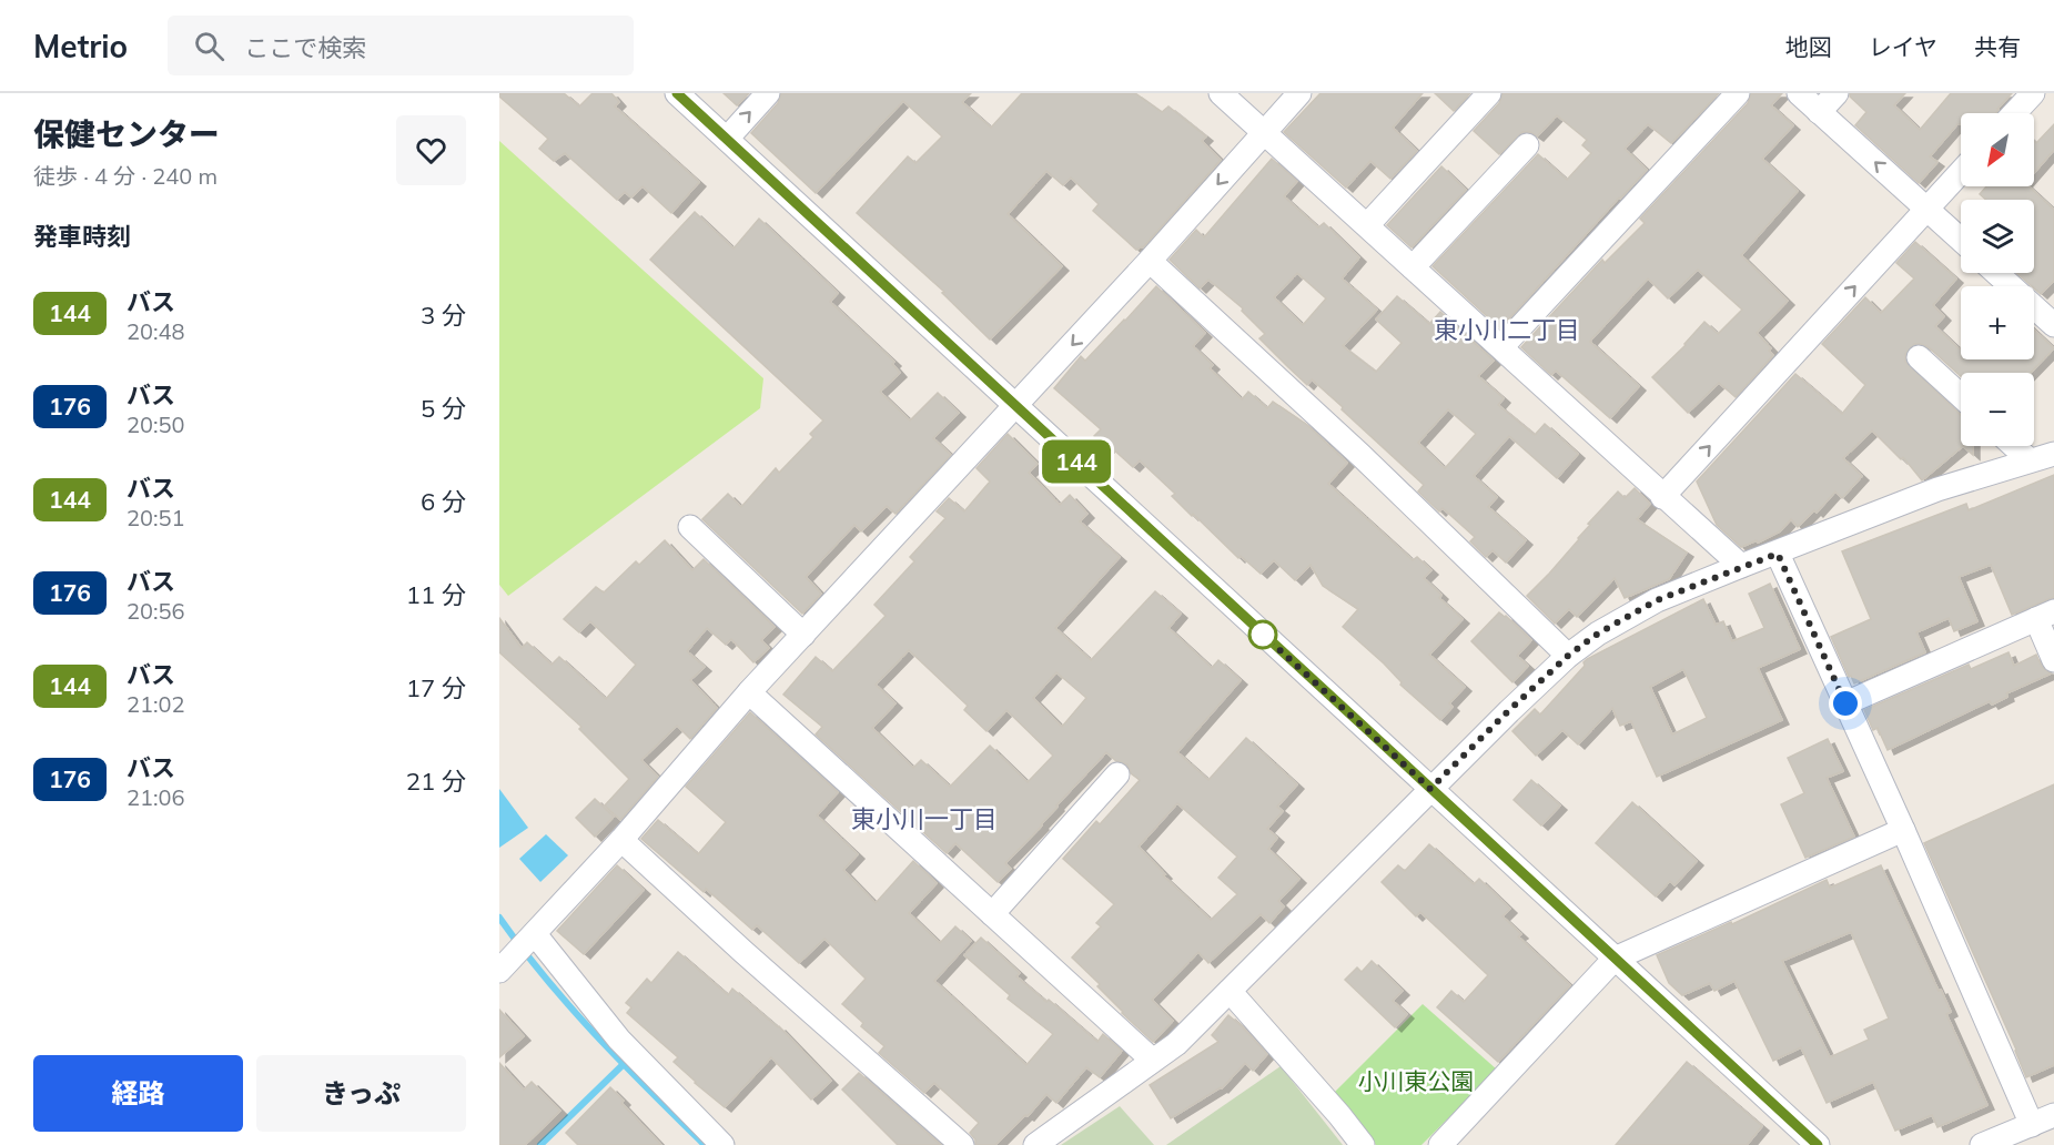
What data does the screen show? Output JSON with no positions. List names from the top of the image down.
{
  "districts": ["東小川二丁目", "東小川一丁目"],
  "parks": ["小川東公園"],
  "lines": ["bus line 144"],
  "north": "bottom left",
  "page": {
    "header": "Metrio",
    "search": "ここで検索",
    "nav": ["地図", "レイヤ", "共有"],
    "heading": [
      ["保健センター", "徒歩 · 4 分 · 240 m"],
      "発車時刻"
    ],
    "on_map": "144",
    "map_buttons": ["+", "−"],
    "list": [
      {
        "mark": "144",
        "name": "バス",
        "note": "20:48",
        "value": "3 分"
      },
      {
        "mark": "176",
        "name": "バス",
        "note": "20:50",
        "value": "5 分"
      },
      {
        "mark": "144",
        "name": "バス",
        "note": "20:51",
        "value": "6 分"
      },
      {
        "mark": "176",
        "name": "バス",
        "note": "20:56",
        "value": "11 分"
      },
      {
        "mark": "144",
        "name": "バス",
        "note": "21:02",
        "value": "17 分"
      },
      {
        "mark": "176",
        "name": "バス",
        "note": "21:06",
        "value": "21 分"
      }
    ],
    "buttons": ["経路", "きっぷ"]
  }
}
